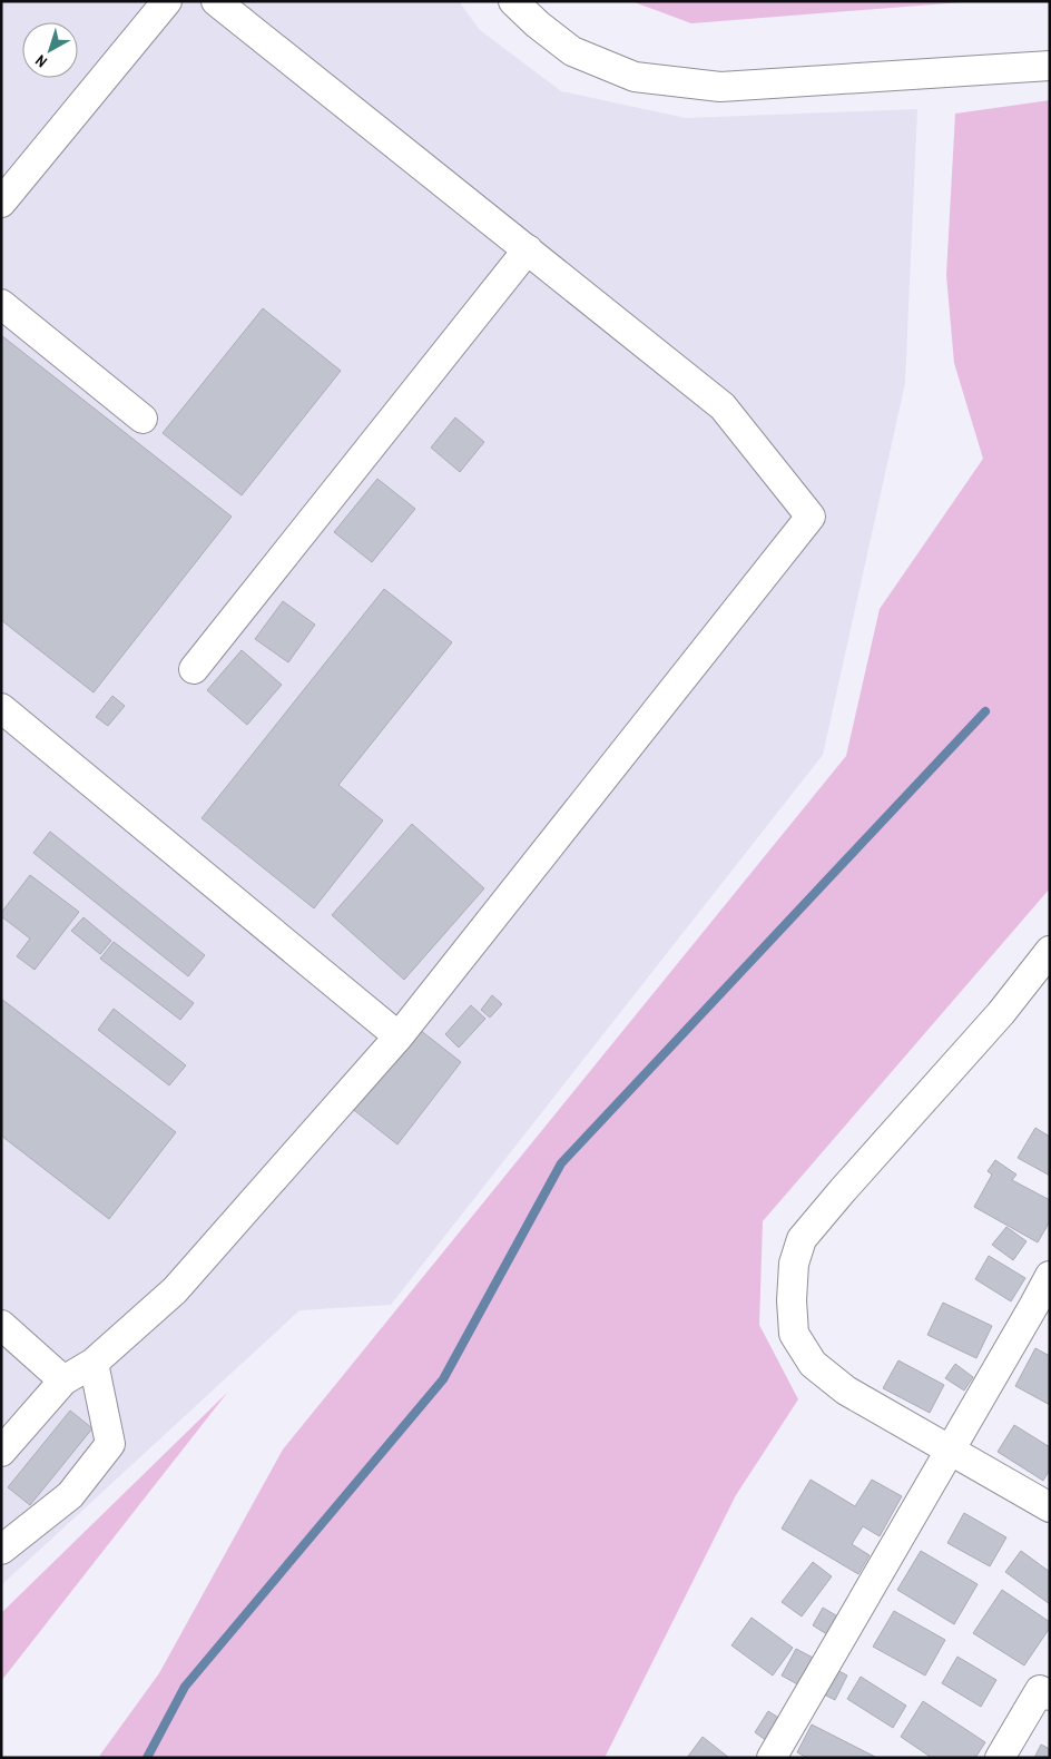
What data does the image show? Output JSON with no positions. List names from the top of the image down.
{
  "north": "bottom left"
}
